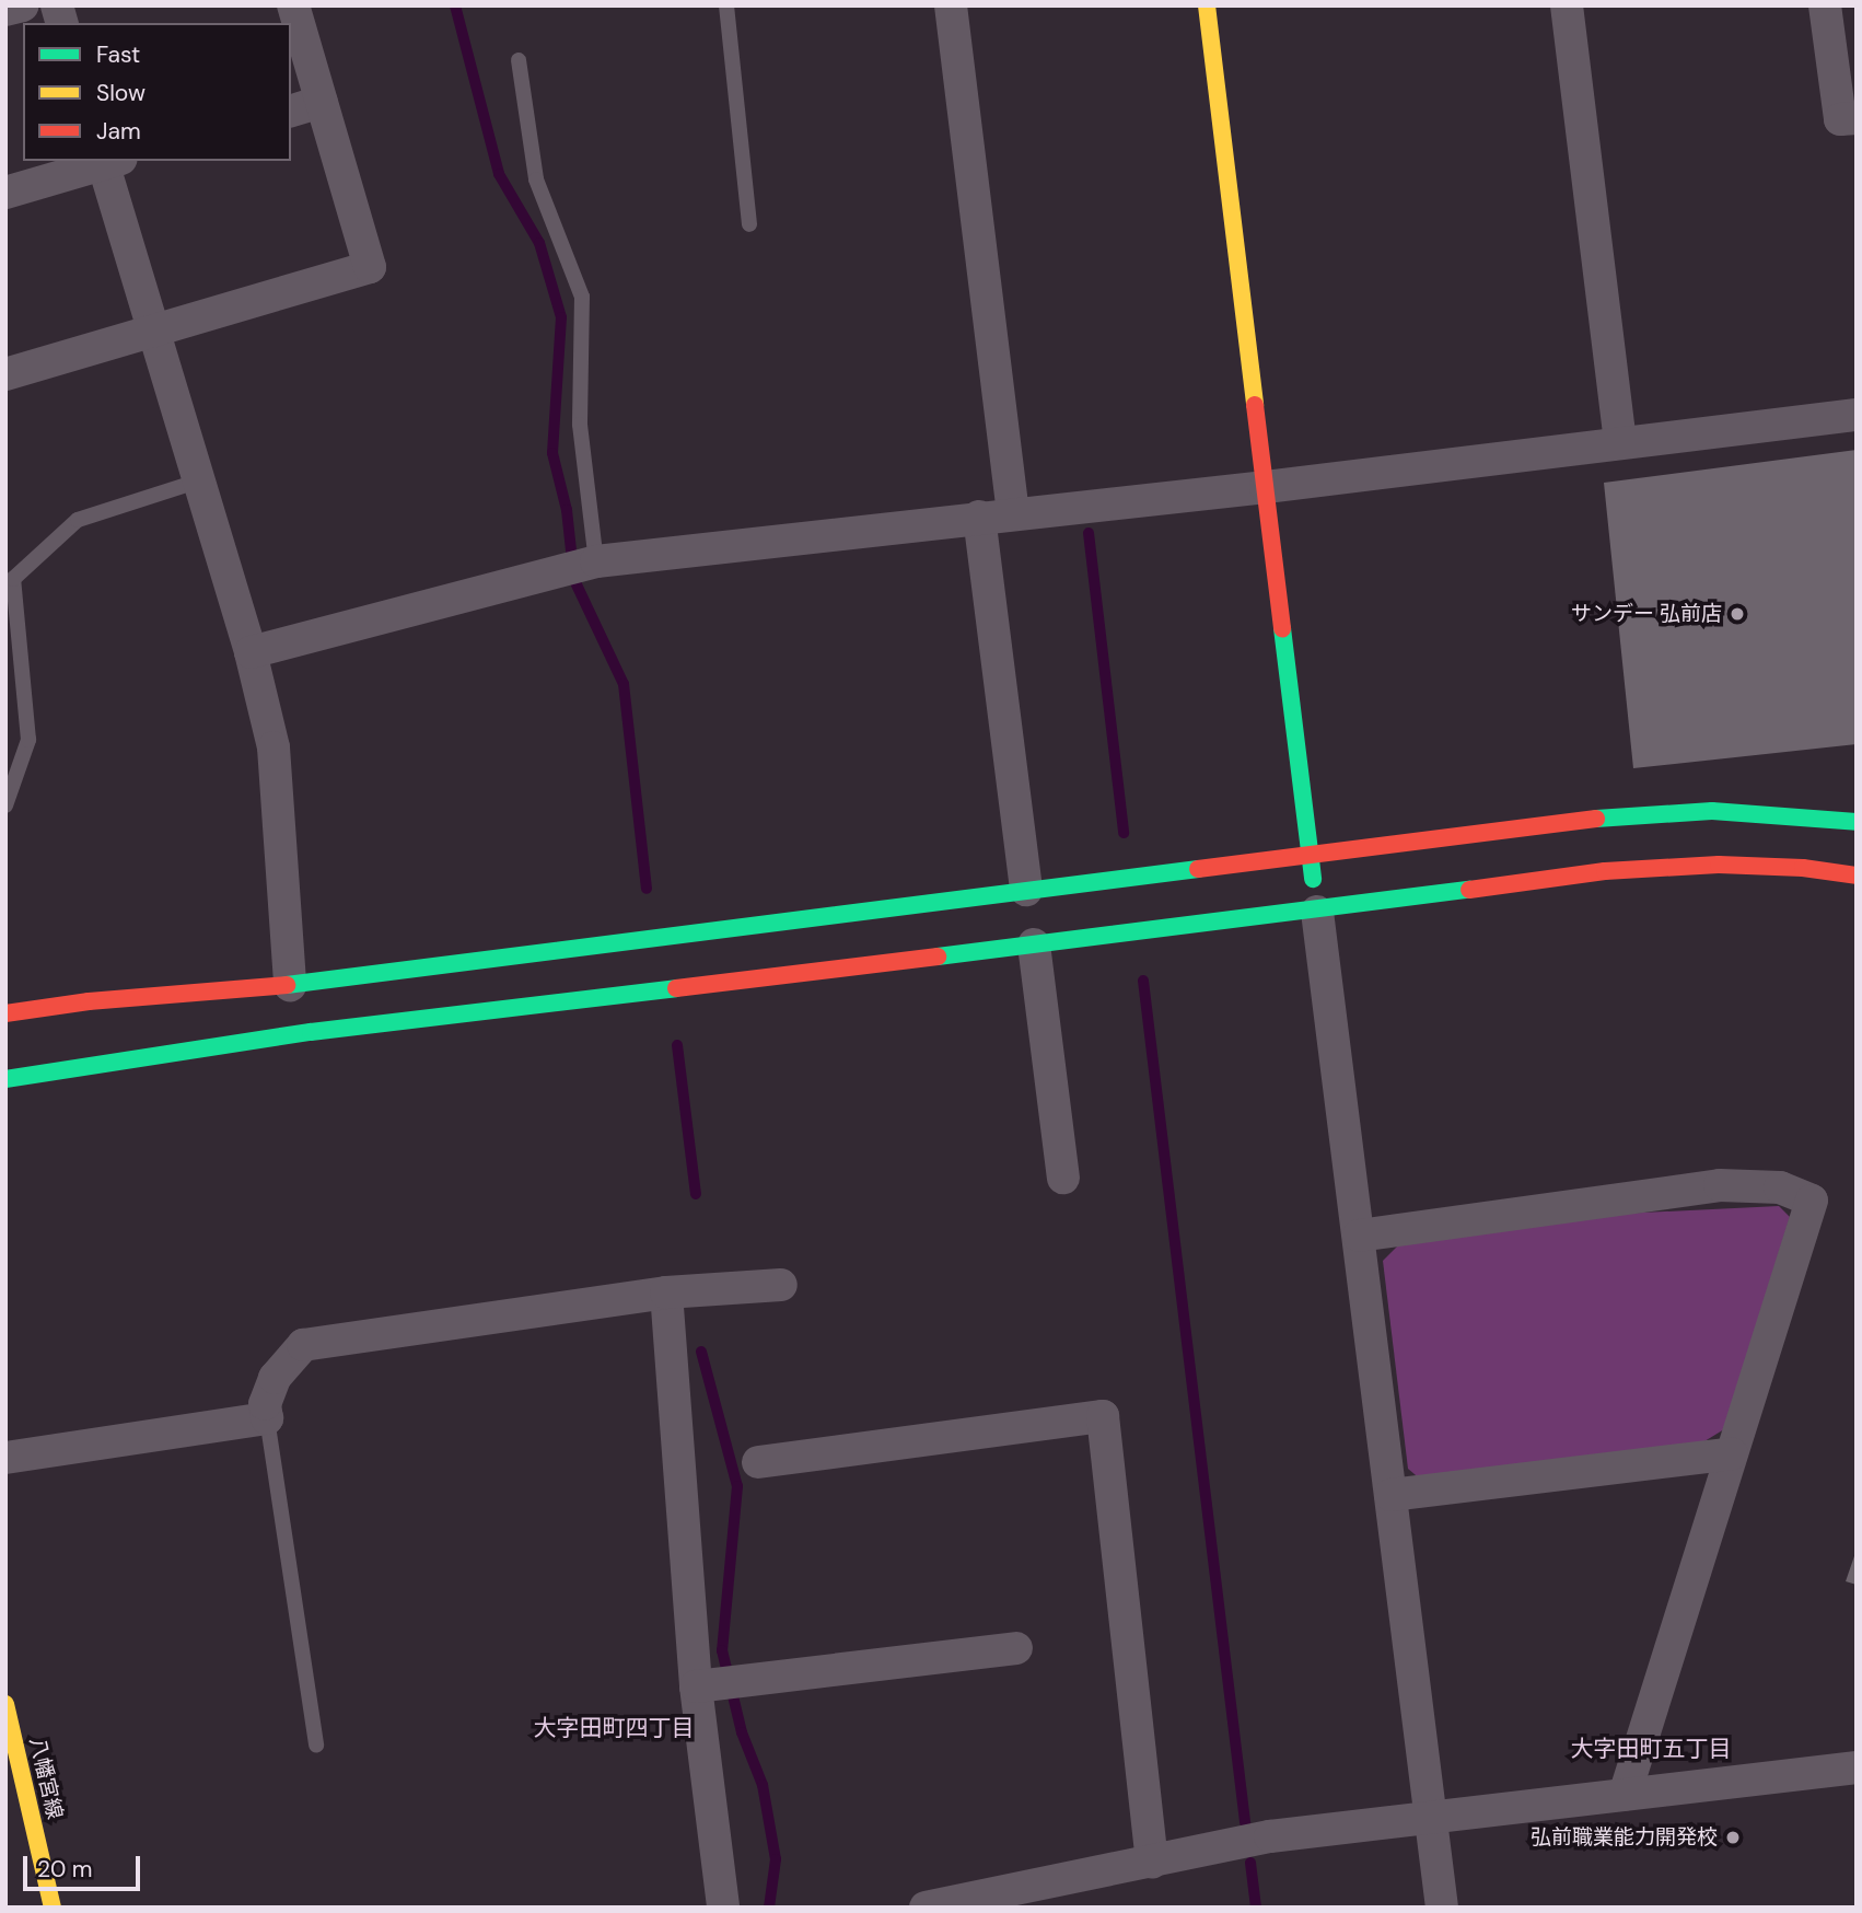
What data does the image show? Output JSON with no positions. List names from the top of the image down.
{
  "streets": {
    "street": ["八幡宮線"]
  },
  "districts": ["大字田町四丁目", "大字田町五丁目"],
  "places": ["サンデー 弘前店", "弘前職業能力開発校"],
  "legend": ["Fast", "Slow", "Jam"],
  "scale_bar": "20 m"
}
